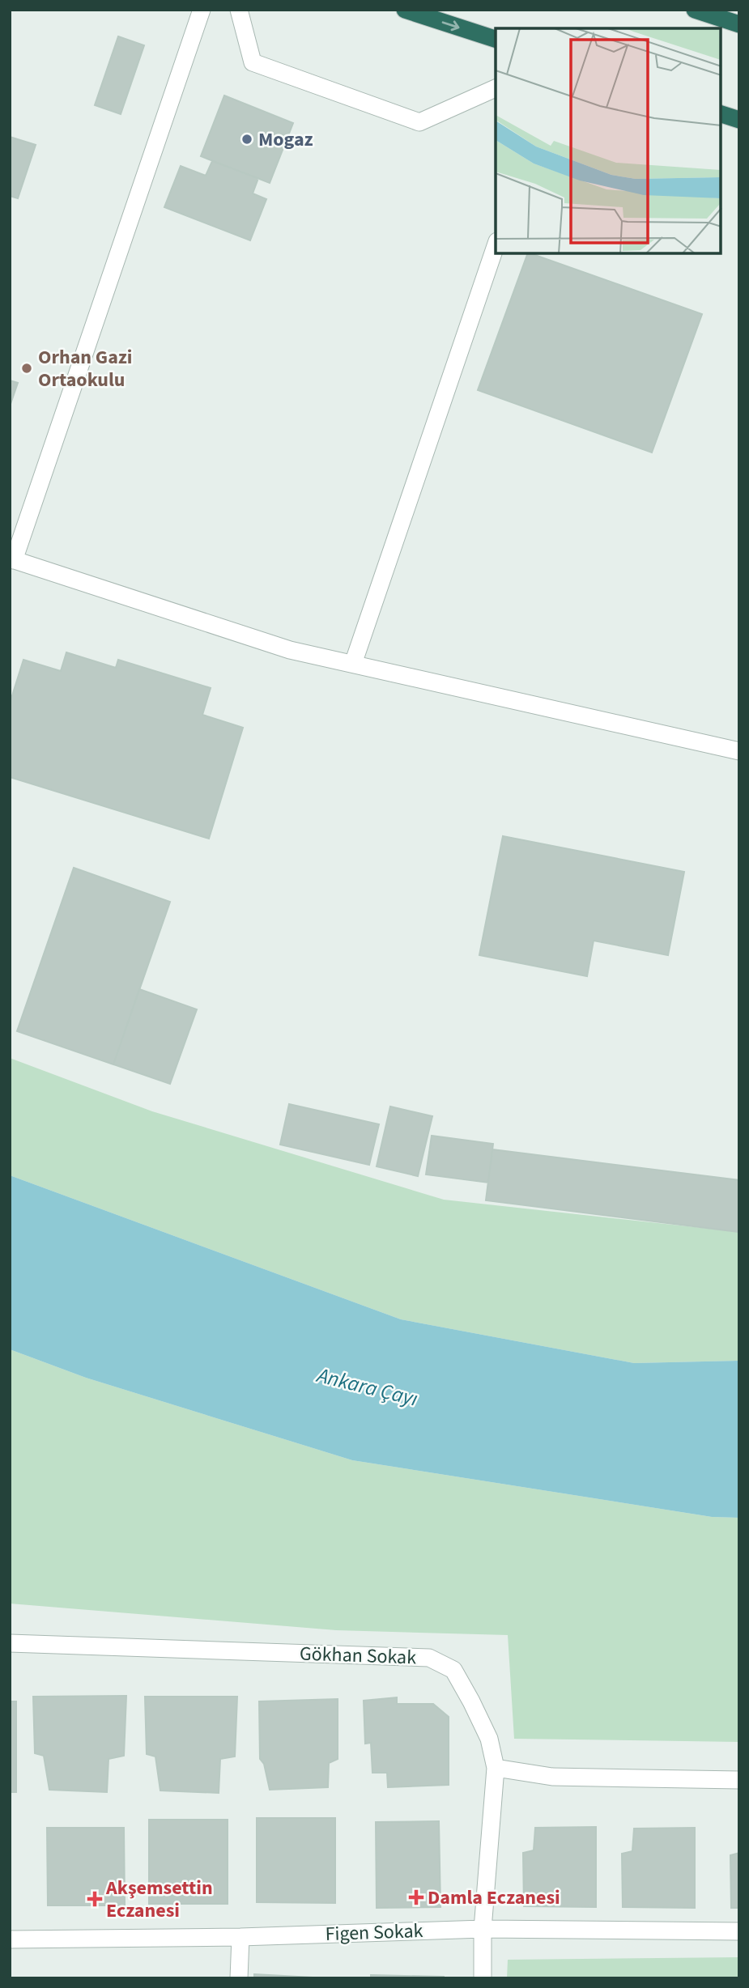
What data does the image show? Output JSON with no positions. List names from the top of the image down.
{
  "streets": {
    "street": ["Gökhan Sokak", "Figen Sokak"]
  },
  "crossings": [
    ["Gökhan Sokak", "Figen Sokak"]
  ],
  "water": ["Ankara Çayı"],
  "places": {
    "other": ["Mogaz", "Orhan Gazi Ortaokulu"],
    "health": ["Damla Eczanesi", "Akşemsettin Eczanesi"]
  }
}
